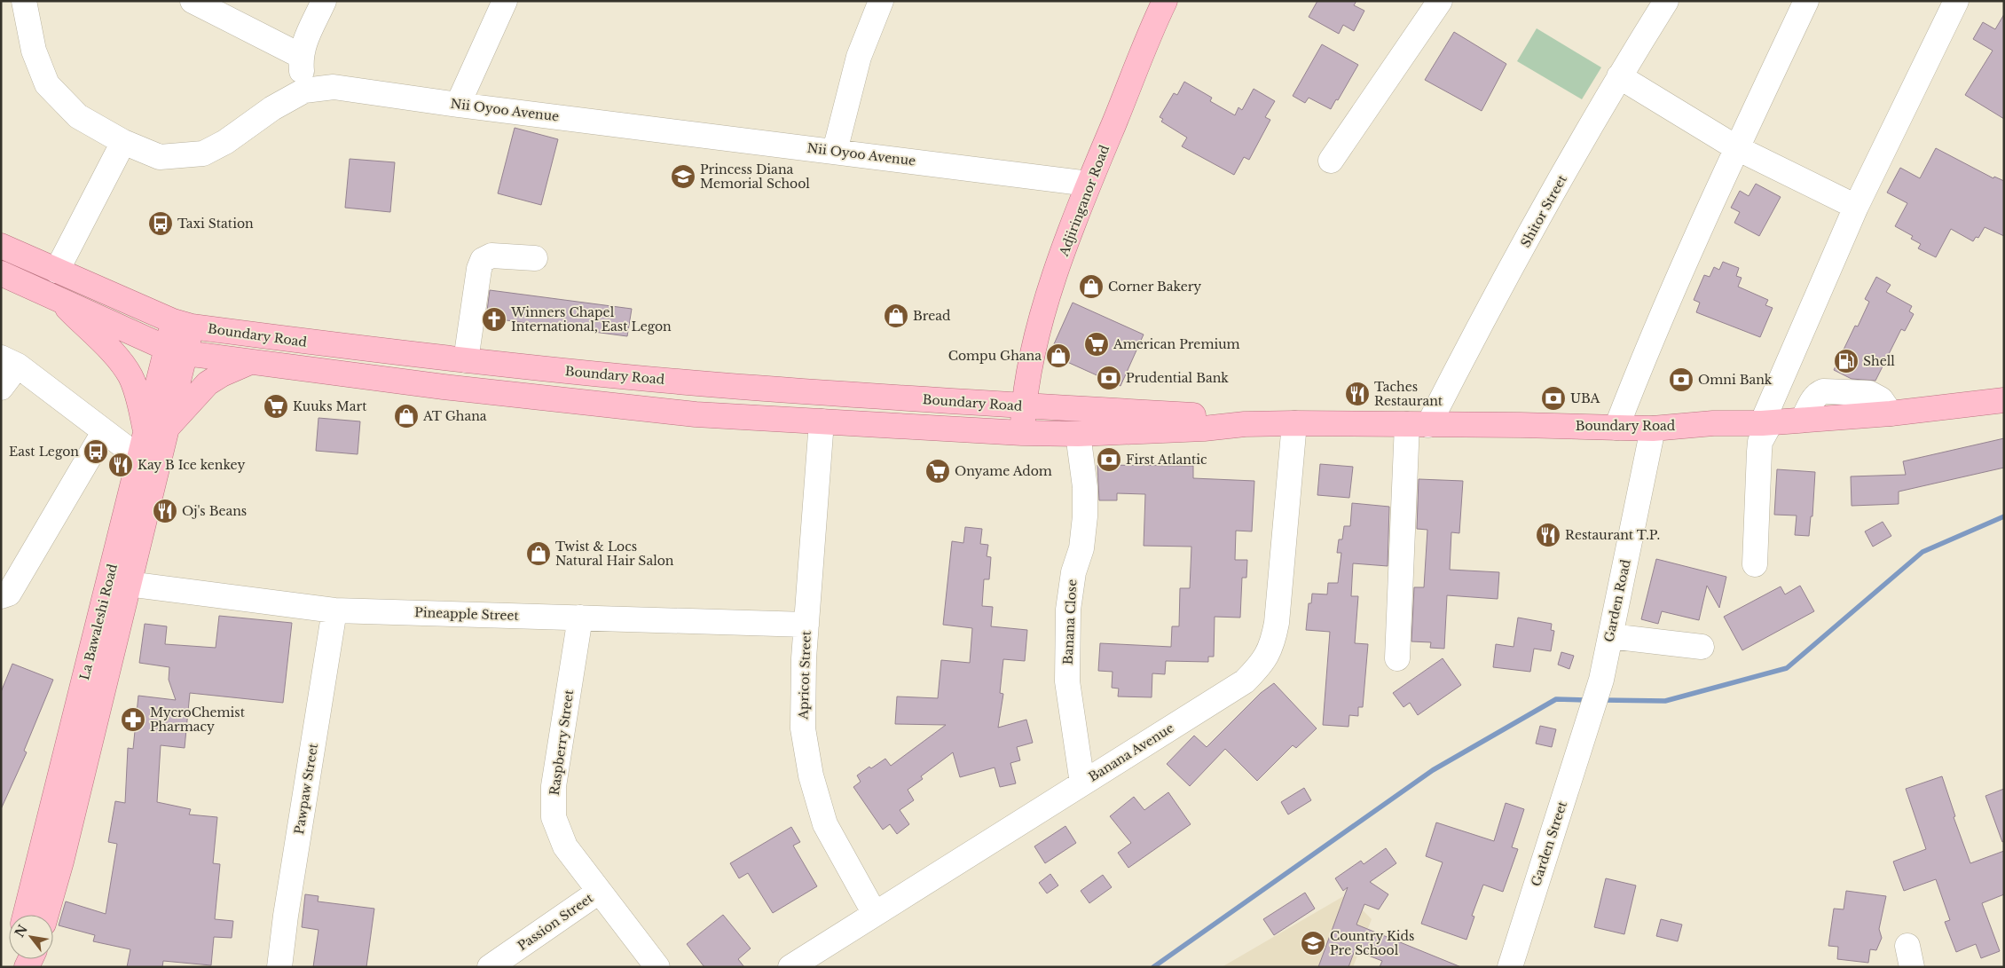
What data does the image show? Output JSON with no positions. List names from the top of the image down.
{
  "streets": {
    "main road": ["Adjiringanor Road", "Boundary Road", "La Bawaleshi Road"],
    "street": [
      "Nii Oyoo Avenue",
      "Shitor Street",
      "Garden Road",
      "Pineapple Street",
      "Banana Close",
      "Apricot Street",
      "Raspberry Street",
      "Banana Avenue",
      "Pawpaw Street",
      "Garden Street",
      "Passion Street"
    ]
  },
  "crossings": [
    ["Nii Oyoo Avenue", "Adjiringanor Road"],
    ["Adjiringanor Road", "Boundary Road"],
    ["Shitor Street", "Boundary Road"],
    ["Boundary Road", "Garden Road"],
    ["Boundary Road", "La Bawaleshi Road"],
    ["Boundary Road", "Banana Close"],
    ["Boundary Road", "Apricot Street"],
    ["Boundary Road", "Banana Avenue"],
    ["Garden Road", "Garden Street"],
    ["Pineapple Street", "La Bawaleshi Road"],
    ["Pineapple Street", "Apricot Street"],
    ["Pineapple Street", "Raspberry Street"],
    ["Pineapple Street", "Pawpaw Street"],
    ["Banana Close", "Banana Avenue"],
    ["Apricot Street", "Banana Avenue"],
    ["Raspberry Street", "Passion Street"]
  ],
  "places": {
    "school or university": ["Princess Diana Memorial School", "Country Kids Pre School"],
    "bus stop": ["Taxi Station", "East Legon"],
    "shop": [
      "Corner Bakery",
      "Bread",
      "Compu Ghana",
      "AT Ghana",
      "Twist & Locs Natural Hair Salon"
    ],
    "church": ["Winners Chapel International, East Legon"],
    "supermarket": ["American Premium", "Kuuks Mart", "Onyame Adom"],
    "fuel station": ["Shell"],
    "bank": [
      "Prudential Bank",
      "Omni Bank",
      "UBA",
      "First Atlantic"
    ],
    "restaurant": [
      "Taches Restaurant",
      "Kay B Ice kenkey",
      "Oj's Beans",
      "Restaurant T.P."
    ],
    "pharmacy": ["MycroChemist Pharmacy"]
  },
  "north": "top left"
}
